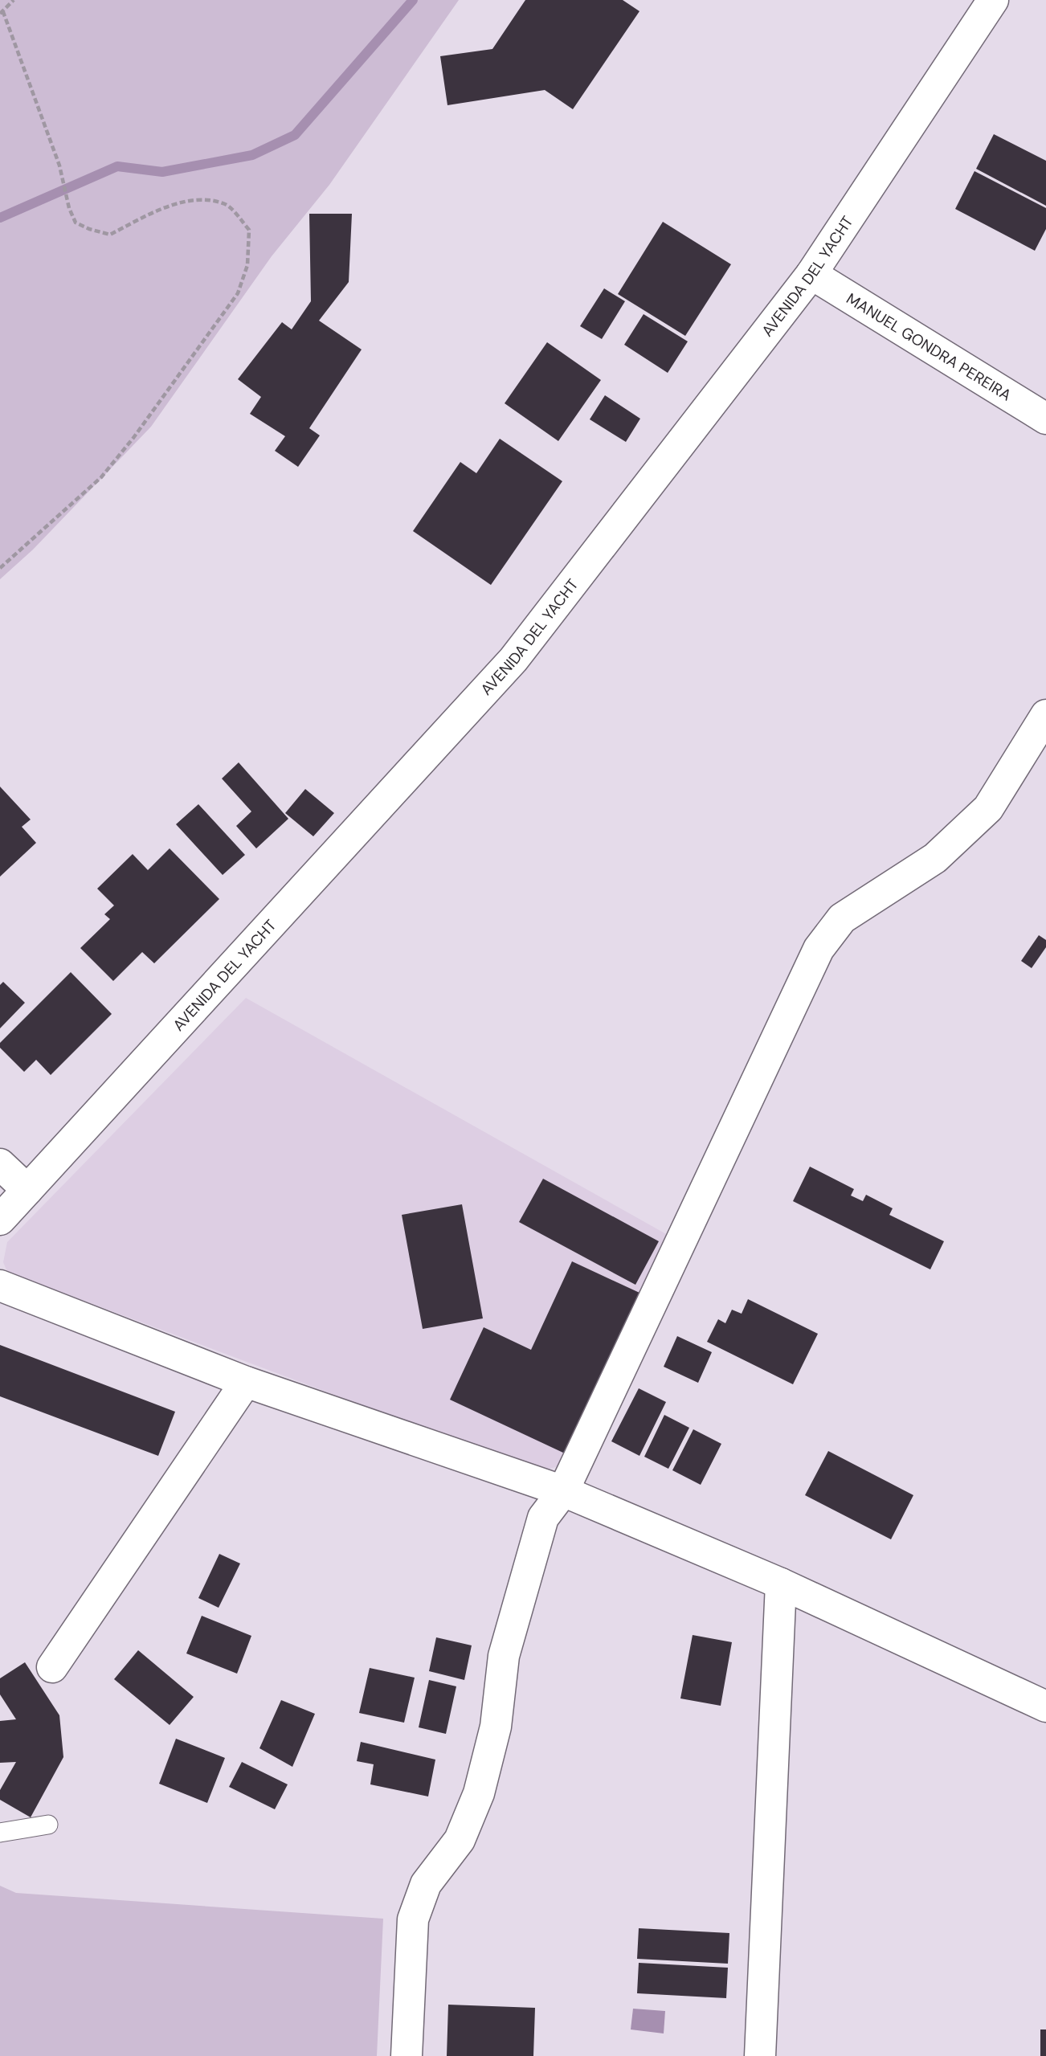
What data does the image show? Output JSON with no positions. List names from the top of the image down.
{
  "streets": {
    "street": ["AVENIDA DEL YACHT", "MANUEL GONDRA PEREIRA"]
  },
  "crossings": [
    ["AVENIDA DEL YACHT", "MANUEL GONDRA PEREIRA"]
  ]
}
